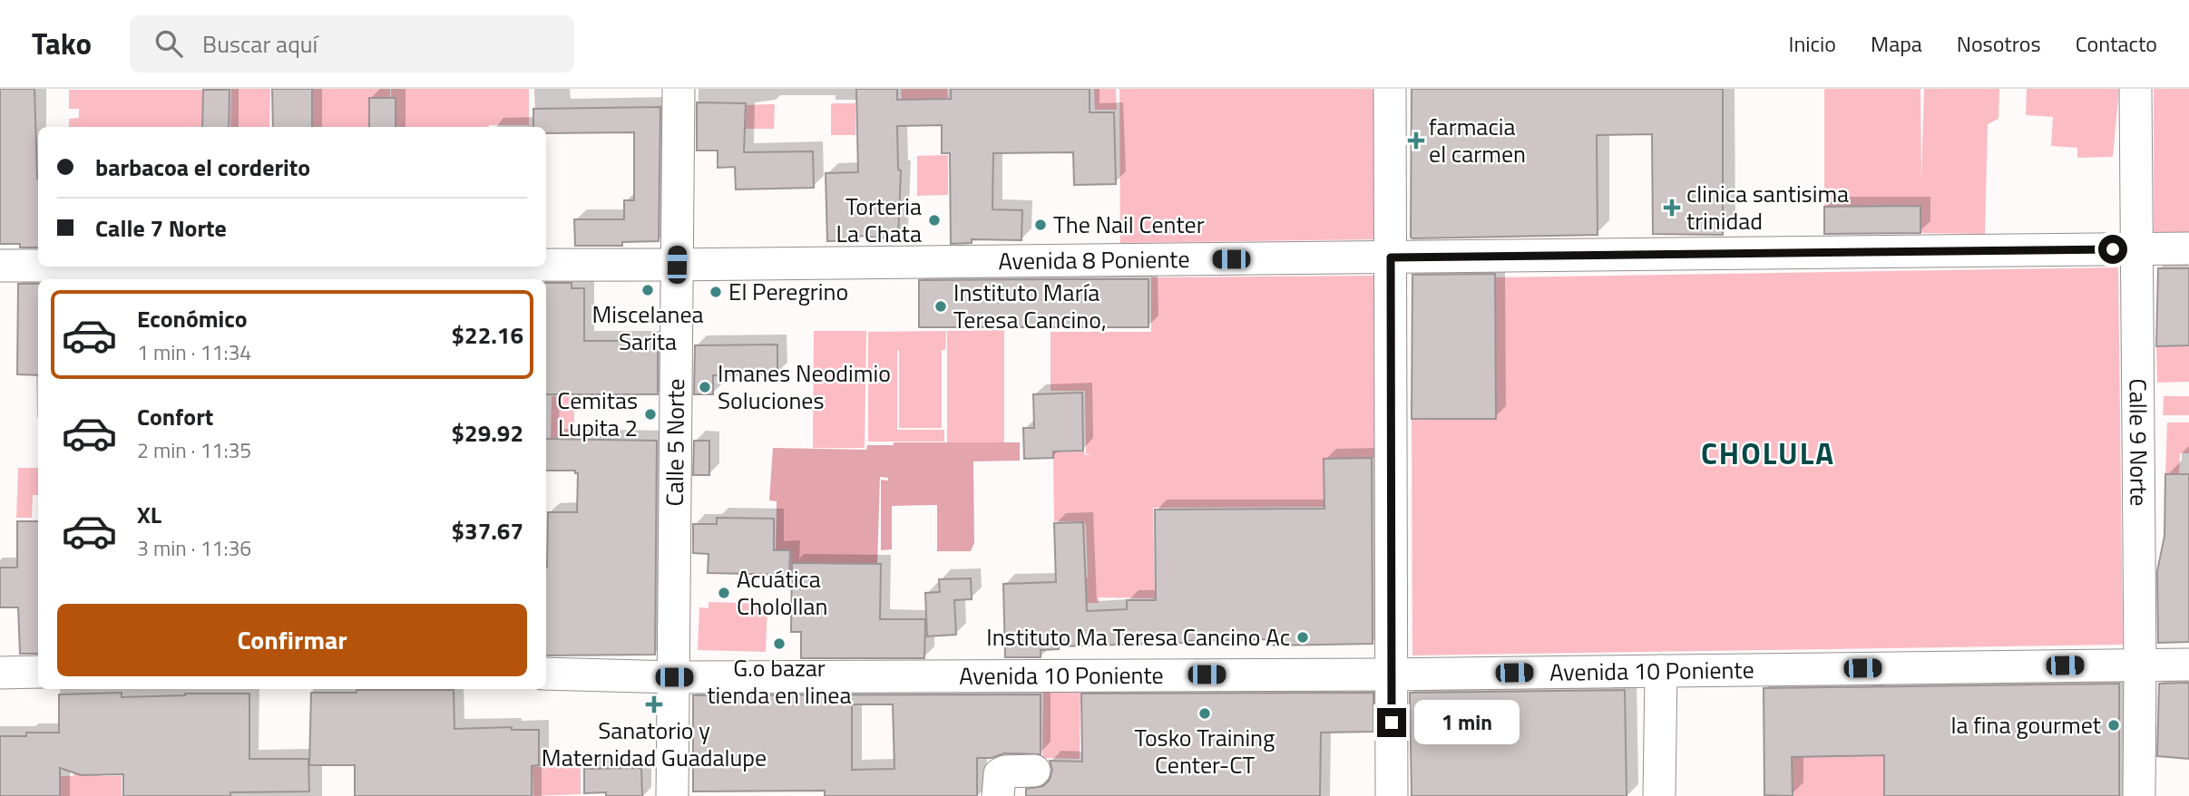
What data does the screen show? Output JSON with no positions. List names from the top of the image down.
{
  "streets": {
    "street": [
      "Avenida 8 Poniente",
      "Calle 5 Norte",
      "Calle 9 Norte",
      "Avenida 10 Poniente"
    ]
  },
  "crossings": [
    ["Avenida 8 Poniente", "Calle 5 Norte"],
    ["Avenida 8 Poniente", "Calle 9 Norte"],
    ["Calle 5 Norte", "Avenida 10 Poniente"],
    ["Calle 9 Norte", "Avenida 10 Poniente"]
  ],
  "districts": ["CHOLULA"],
  "places": {
    "health": ["farmacia el carmen", "clinica santisima trinidad", "Sanatorio y Maternidad Guadalupe"],
    "other": [
      "Torteria La Chata",
      "The Nail Center",
      "Miscelanea Sarita",
      "El Peregrino",
      "Instituto María Teresa Cancino,",
      "Imanes Neodimio Soluciones",
      "Cemitas Lupita 2",
      "Acuática Cholollan",
      "Instituto Ma Teresa Cancino Ac",
      "G.o bazar tienda en linea",
      "Tosko Training Center-CT",
      "la fina gourmet"
    ]
  },
  "page": {
    "header": "Tako",
    "search": "Buscar aquí",
    "nav": [
      "Inicio",
      "Mapa",
      "Nosotros",
      "Contacto"
    ],
    "banner": ["barbacoa el corderito", "Calle 7 Norte"],
    "list": [
      {
        "name": "Económico",
        "note": "1 min · 11:34",
        "value": "$22.16"
      },
      {
        "name": "Confort",
        "note": "2 min · 11:35",
        "value": "$29.92"
      },
      {
        "name": "XL",
        "note": "3 min · 11:36",
        "value": "$37.67"
      }
    ],
    "buttons": "Confirmar",
    "bubble": "1 min"
  }
}
